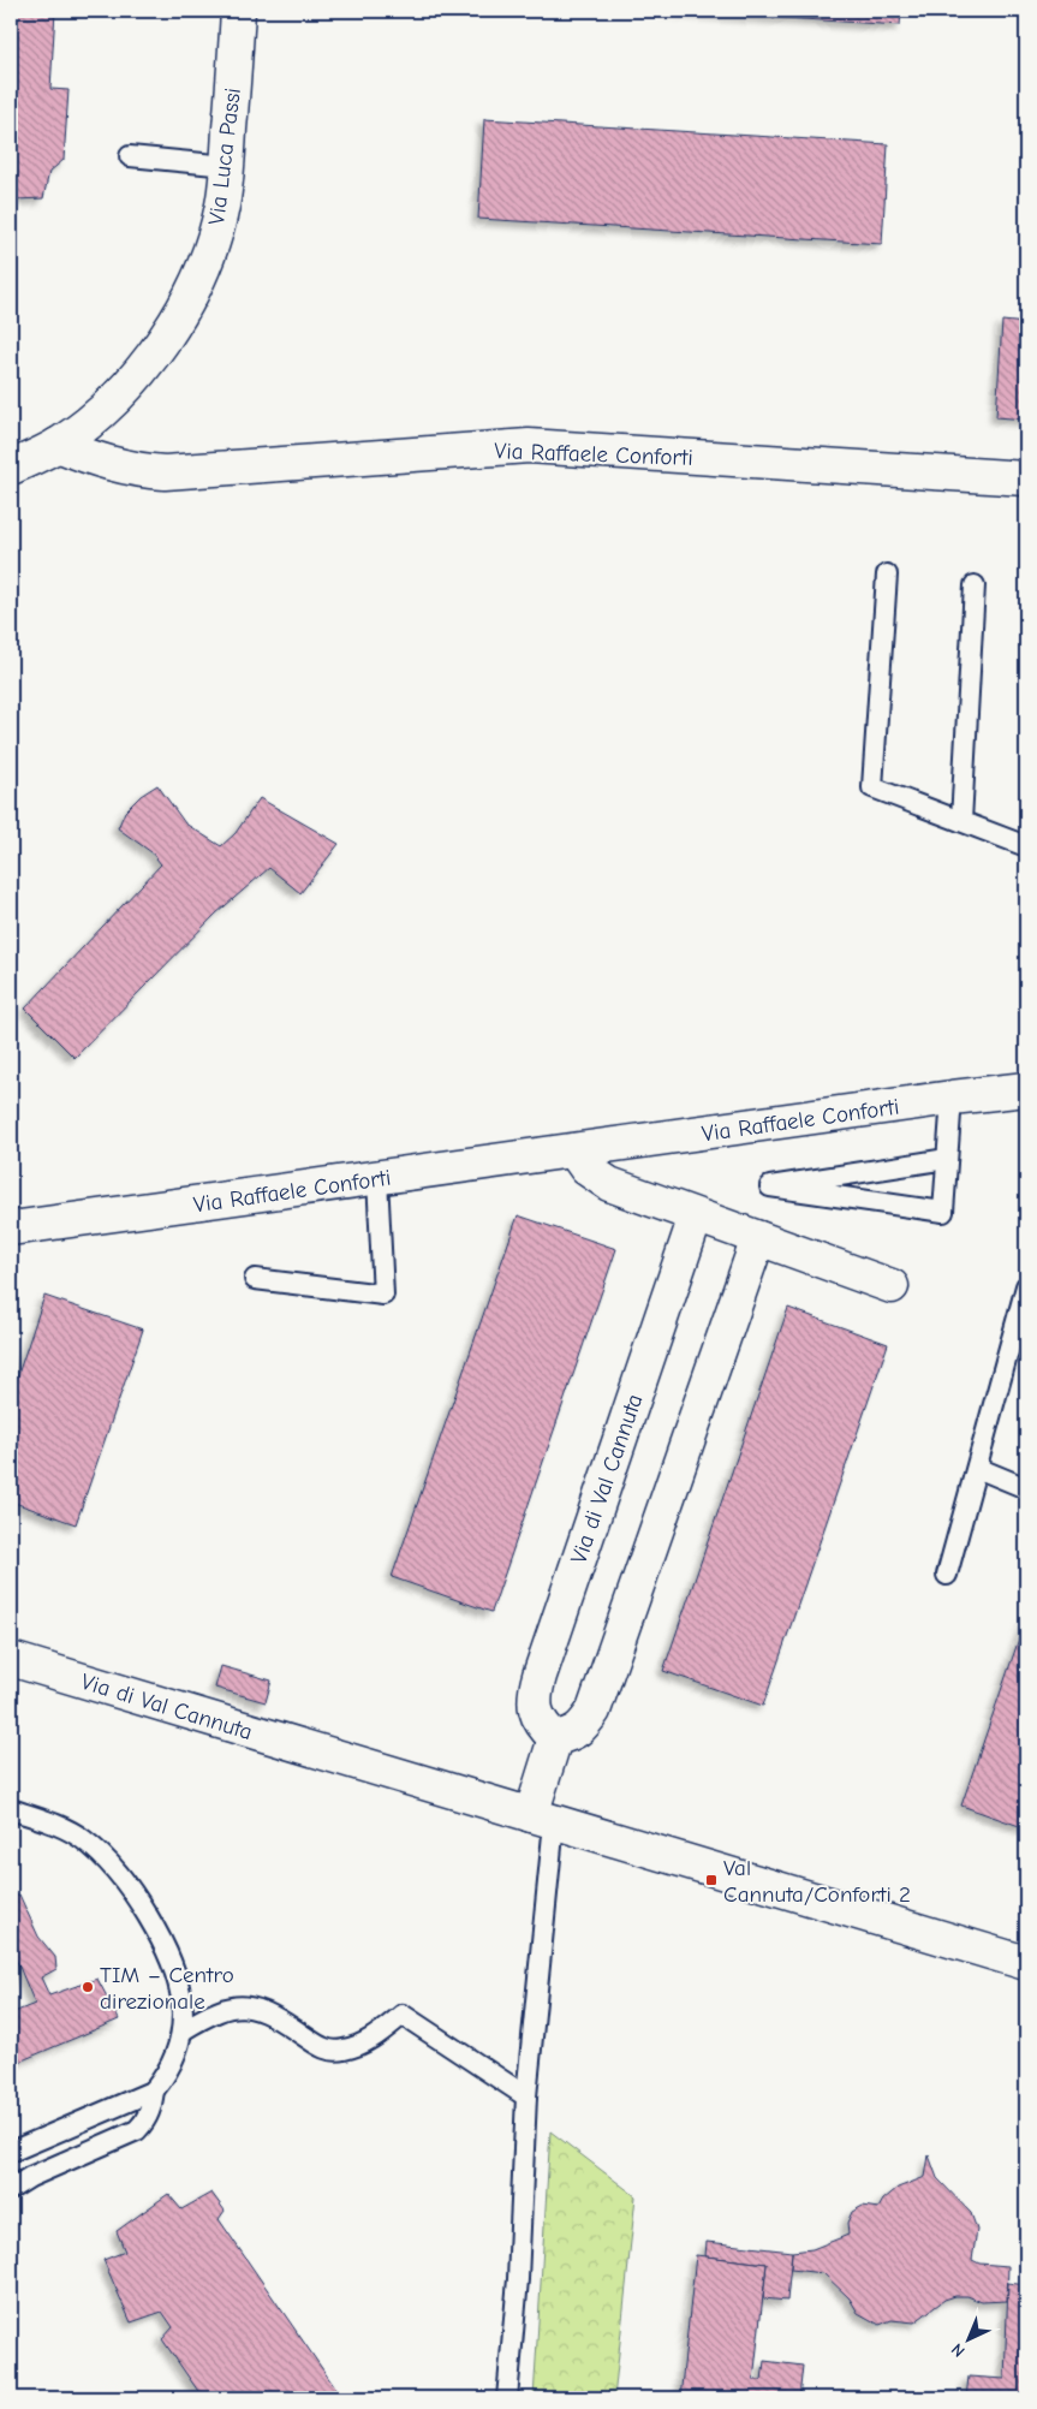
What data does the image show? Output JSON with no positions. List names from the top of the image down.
{
  "streets": {
    "street": ["Via Luca Passi", "Via Raffaele Conforti", "Via di Val Cannuta"]
  },
  "crossings": [
    ["Via Luca Passi", "Via Raffaele Conforti"]
  ],
  "places": {
    "transit": ["Val Cannuta/Conforti 2"],
    "other": ["TIM – Centro direzionale"]
  },
  "north": "bottom left"
}
